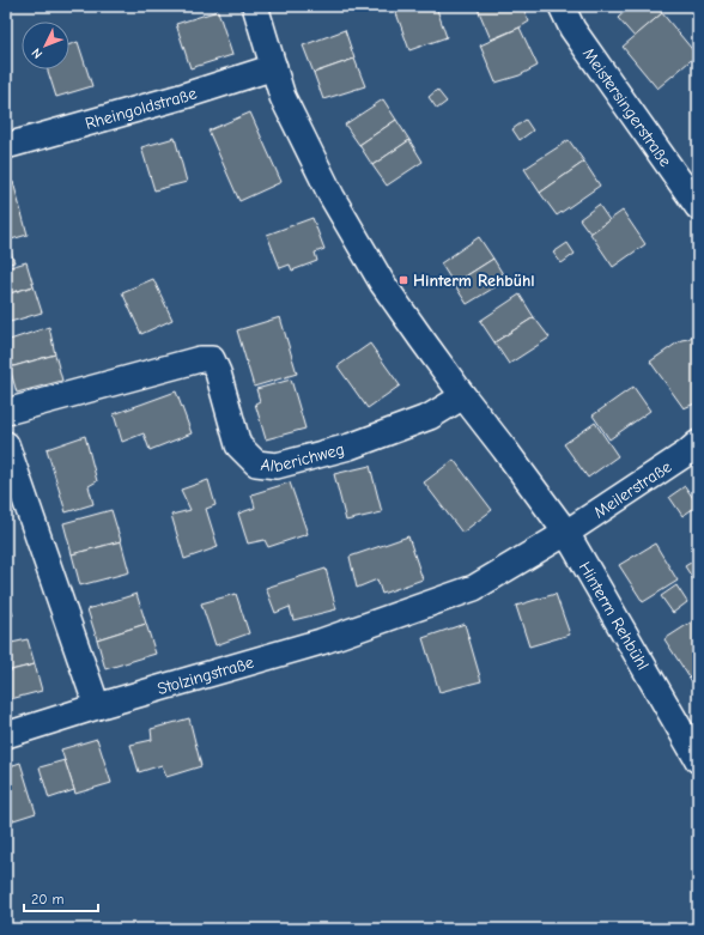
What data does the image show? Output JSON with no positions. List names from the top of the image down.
{
  "streets": {
    "street": [
      "Rheingoldstraße",
      "Meistersingerstraße",
      "Alberichweg",
      "Meilerstraße",
      "Hinterm Rehbühl",
      "Stolzingstraße"
    ]
  },
  "crossings": [
    ["Rheingoldstraße", "Hinterm Rehbühl"],
    ["Alberichweg", "Hinterm Rehbühl"],
    ["Meilerstraße", "Hinterm Rehbühl"],
    ["Meilerstraße", "Stolzingstraße"],
    ["Hinterm Rehbühl", "Stolzingstraße"]
  ],
  "places": {
    "transit": ["Hinterm Rehbühl"]
  },
  "scale_bar": "20 m",
  "north": "bottom left"
}
